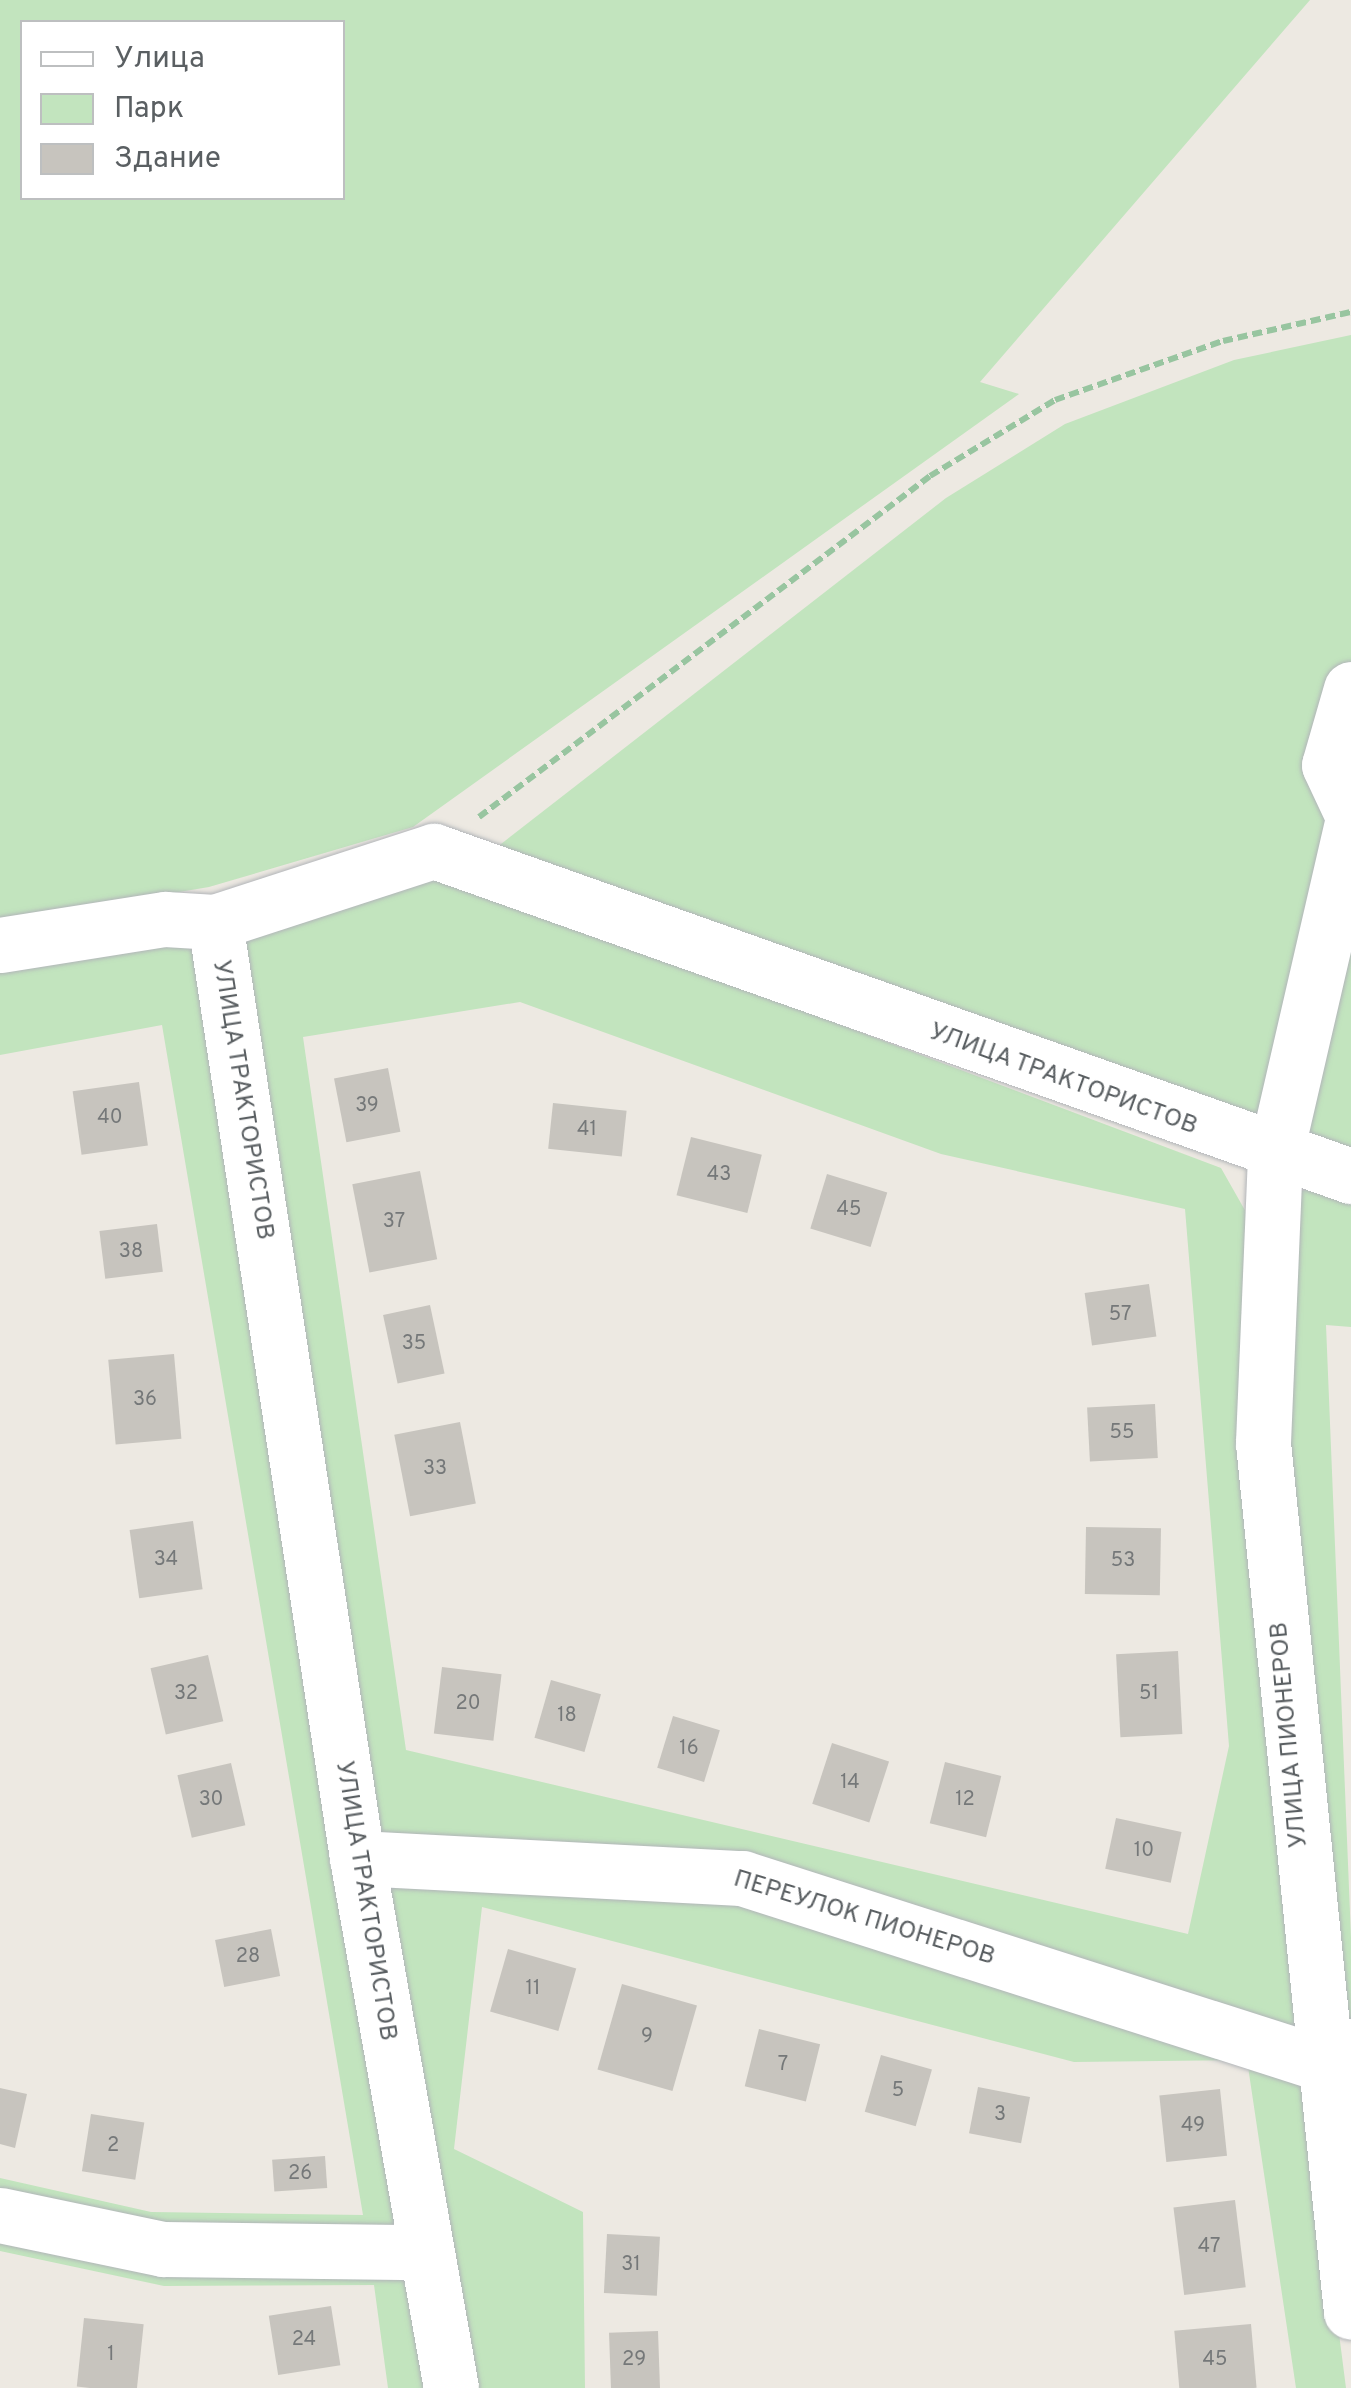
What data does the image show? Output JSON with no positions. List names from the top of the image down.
{
  "streets": {
    "street": ["УЛИЦА ТРАКТОРИСТОВ", "УЛИЦА ПИОНЕРОВ", "ПЕРЕУЛОК ПИОНЕРОВ"]
  },
  "crossings": [
    ["УЛИЦА ТРАКТОРИСТОВ", "УЛИЦА ПИОНЕРОВ"],
    ["УЛИЦА ТРАКТОРИСТОВ", "ПЕРЕУЛОК ПИОНЕРОВ"],
    ["УЛИЦА ПИОНЕРОВ", "ПЕРЕУЛОК ПИОНЕРОВ"]
  ],
  "house_numbers": [
    "39",
    "40",
    "41",
    "43",
    "45",
    "37",
    "38",
    "57",
    "35",
    "36",
    "55",
    "33",
    "34",
    "53",
    "32",
    "51",
    "20",
    "18",
    "16",
    "14",
    "30",
    "12",
    "10",
    "28",
    "11",
    "9",
    "7",
    "5",
    "3",
    "49",
    "2",
    "26",
    "47",
    "31",
    "24",
    "1",
    "29",
    "45"
  ],
  "legend": ["Улица", "Парк", "Здание"]
}
